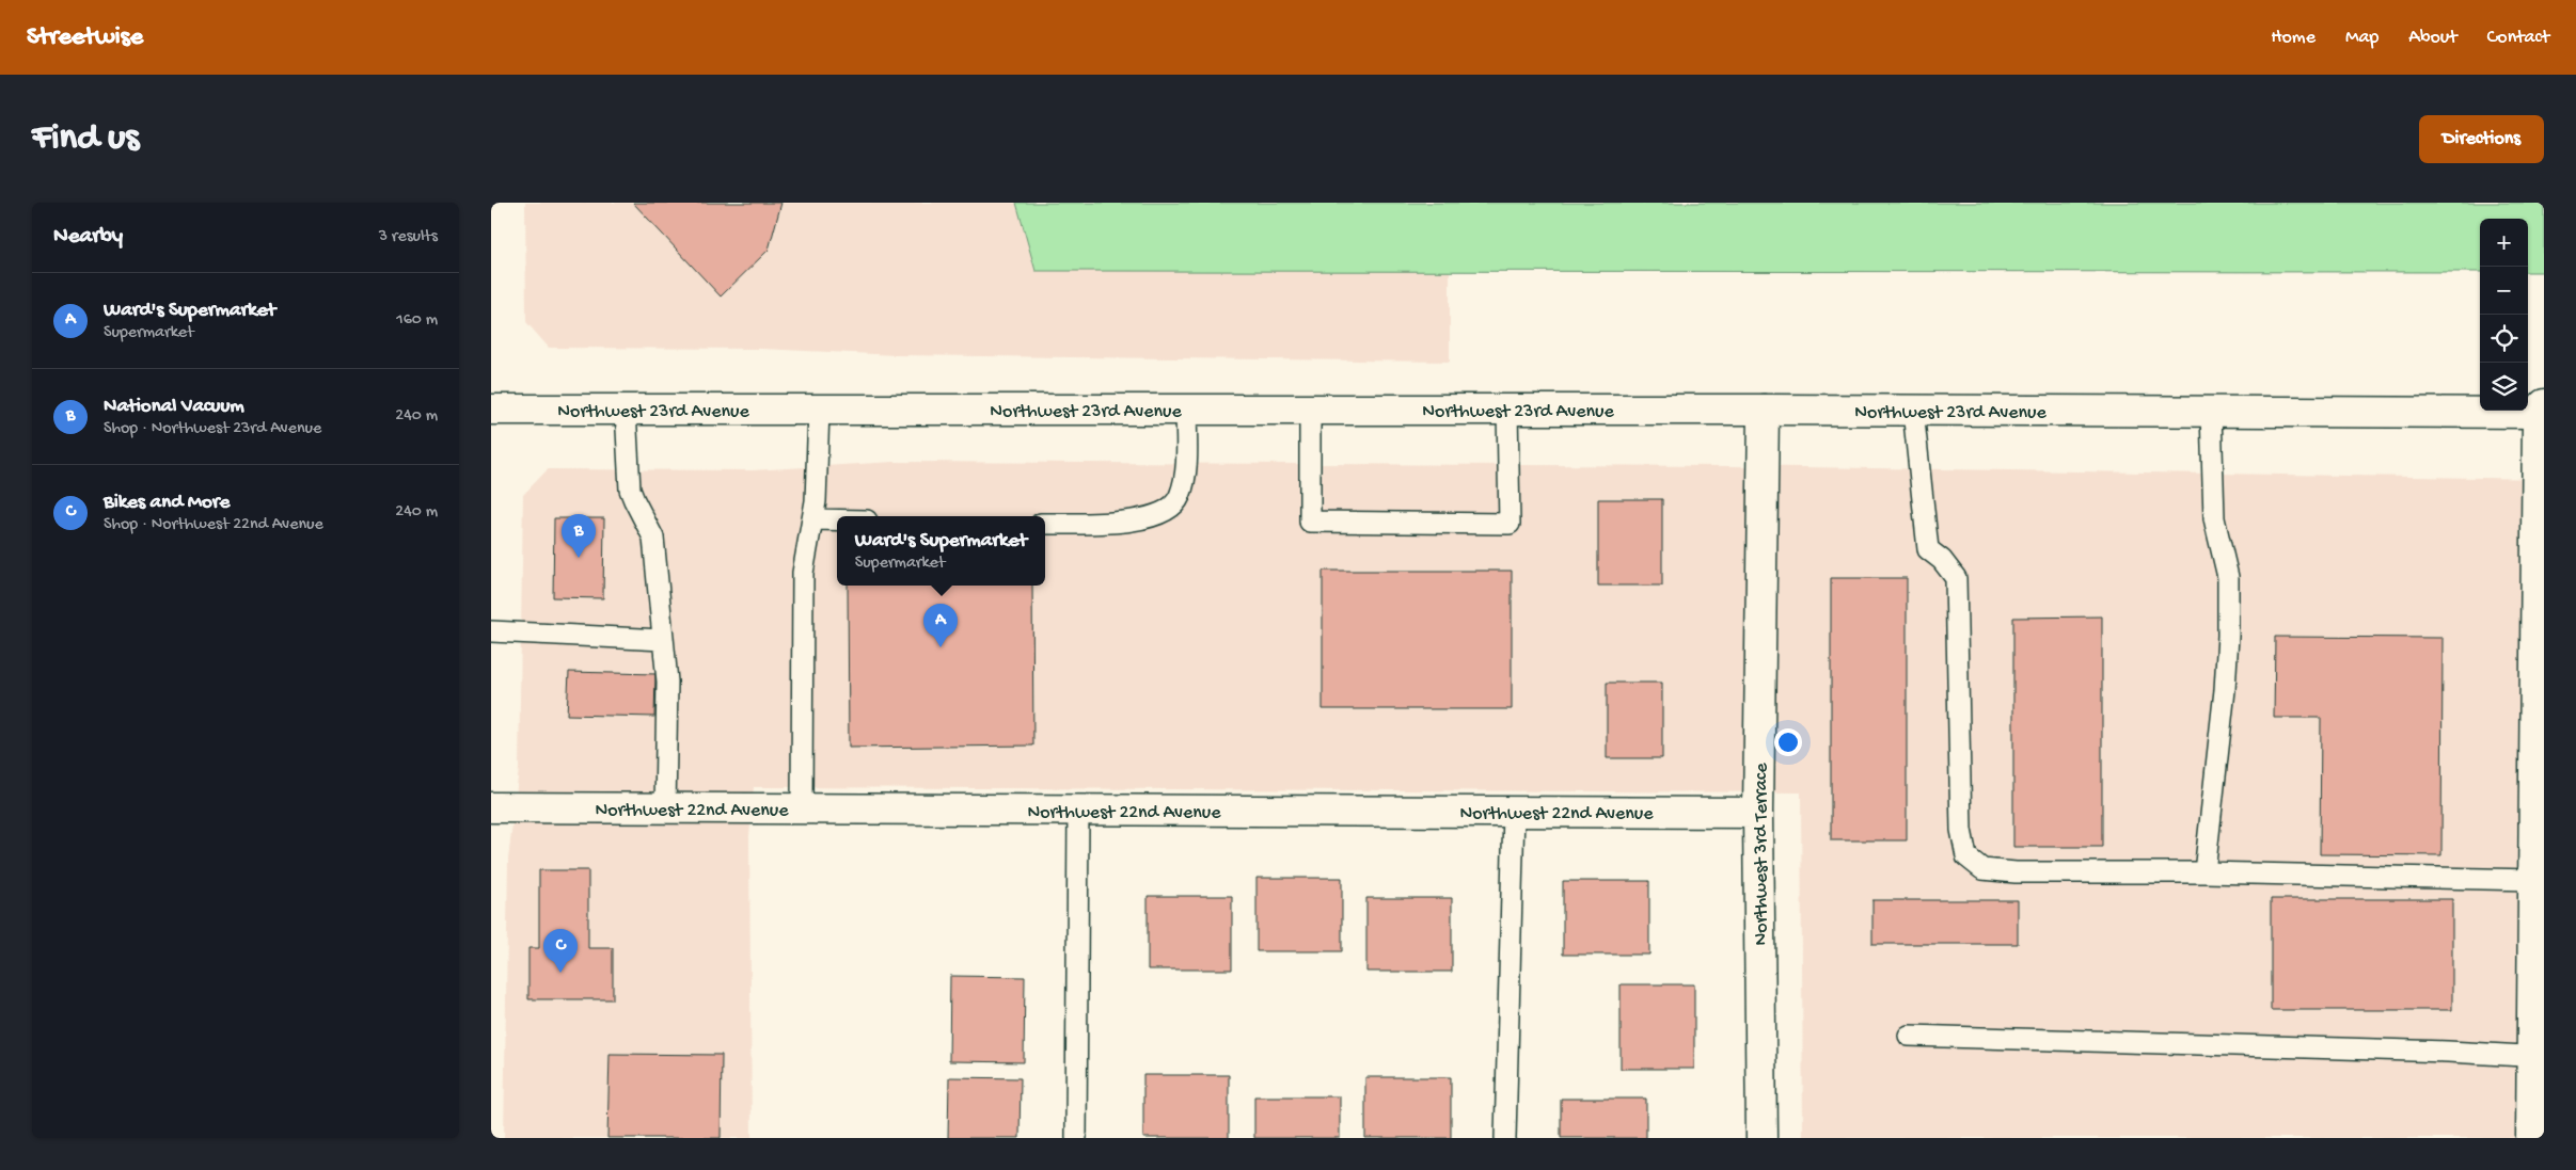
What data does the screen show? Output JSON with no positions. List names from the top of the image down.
{
  "streets": {
    "street": ["Northwest 23rd Avenue", "Northwest 22nd Avenue", "Northwest 3rd Terrace"]
  },
  "crossings": [
    ["Northwest 23rd Avenue", "Northwest 3rd Terrace"],
    ["Northwest 22nd Avenue", "Northwest 3rd Terrace"]
  ],
  "page": {
    "header": "Streetwise",
    "nav": [
      "Home",
      "Map",
      "About",
      "Contact"
    ],
    "buttons": "Directions",
    "title": "Find us",
    "heading": ["Nearby", "3 results"],
    "map_buttons": ["+", "−"],
    "list": [
      {
        "mark": "A",
        "name": "Ward's Supermarket",
        "note": "Supermarket",
        "value": "160 m"
      },
      {
        "mark": "B",
        "name": "National Vacuum",
        "note": "Shop · Northwest 23rd Avenue",
        "value": "240 m"
      },
      {
        "mark": "C",
        "name": "Bikes and More",
        "note": "Shop · Northwest 22nd Avenue",
        "value": "240 m"
      }
    ],
    "pins": ["B", "A", "C"],
    "popup": ["Ward's Supermarket", "Supermarket"]
  }
}
